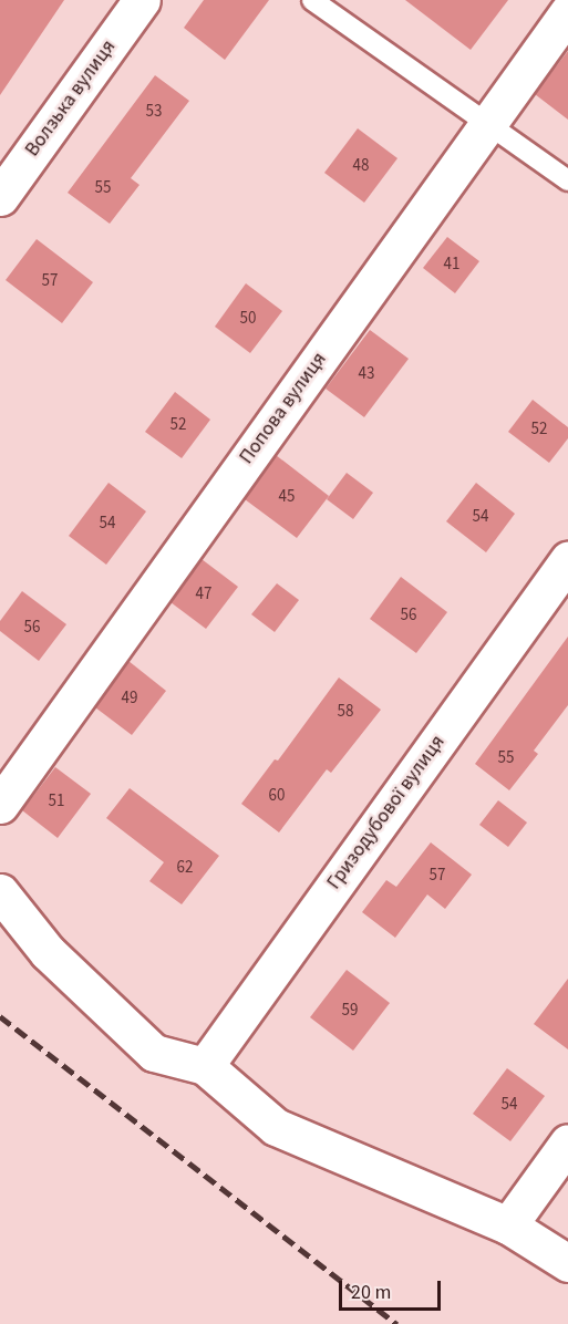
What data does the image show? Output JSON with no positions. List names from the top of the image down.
{
  "streets": {
    "street": ["Волзька вулиця", "Попова вулиця", "Гризодубової вулиця"]
  },
  "house_numbers": [
    "53",
    "48",
    "55",
    "41",
    "57",
    "50",
    "43",
    "52",
    "52",
    "45",
    "54",
    "54",
    "47",
    "56",
    "56",
    "49",
    "58",
    "55",
    "60",
    "51",
    "62",
    "57",
    "59",
    "54"
  ],
  "scale_bar": "20 m"
}
